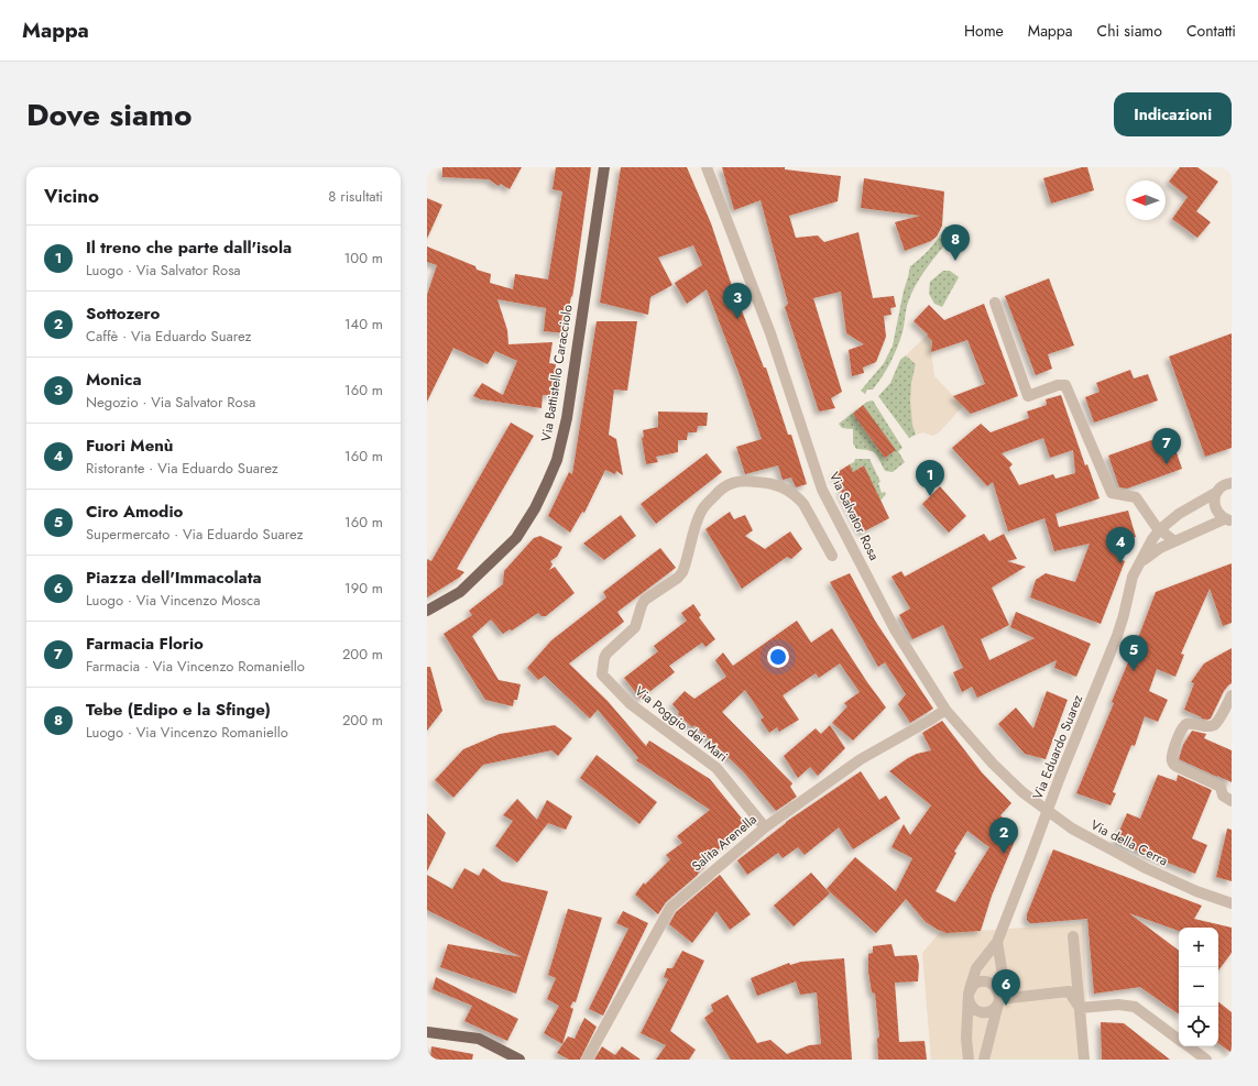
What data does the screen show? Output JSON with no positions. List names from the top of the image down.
{
  "streets": {
    "main road": ["Via Battistello Caracciolo"],
    "street": [
      "Via Salvator Rosa",
      "Via Poggio dei Mari",
      "Via Eduardo Suarez",
      "Salita Arenella",
      "Via della Cerra"
    ]
  },
  "crossings": [
    ["Via Salvator Rosa", "Salita Arenella"],
    ["Via Salvator Rosa", "Via della Cerra"],
    ["Via Poggio dei Mari", "Salita Arenella"]
  ],
  "north": "left",
  "page": {
    "header": "Mappa",
    "nav": [
      "Home",
      "Mappa",
      "Chi siamo",
      "Contatti"
    ],
    "title": "Dove siamo",
    "buttons": "Indicazioni",
    "heading": ["Vicino", "8 risultati"],
    "list": [
      {
        "mark": "1",
        "name": "Il treno che parte dall'isola",
        "note": "Luogo · Via Salvator Rosa",
        "value": "100 m"
      },
      {
        "mark": "2",
        "name": "Sottozero",
        "note": "Caffè · Via Eduardo Suarez",
        "value": "140 m"
      },
      {
        "mark": "3",
        "name": "Monica",
        "note": "Negozio · Via Salvator Rosa",
        "value": "160 m"
      },
      {
        "mark": "4",
        "name": "Fuori Menù",
        "note": "Ristorante · Via Eduardo Suarez",
        "value": "160 m"
      },
      {
        "mark": "5",
        "name": "Ciro Amodio",
        "note": "Supermercato · Via Eduardo Suarez",
        "value": "160 m"
      },
      {
        "mark": "6",
        "name": "Piazza dell'Immacolata",
        "note": "Luogo · Via Vincenzo Mosca",
        "value": "190 m"
      },
      {
        "mark": "7",
        "name": "Farmacia Florio",
        "note": "Farmacia · Via Vincenzo Romaniello",
        "value": "200 m"
      },
      {
        "mark": "8",
        "name": "Tebe (Edipo e la Sfinge)",
        "note": "Luogo · Via Vincenzo Romaniello",
        "value": "200 m"
      }
    ],
    "pins": [
      "8",
      "3",
      "7",
      "1",
      "4",
      "5",
      "2",
      "6"
    ],
    "map_buttons": ["+", "−"]
  }
}
